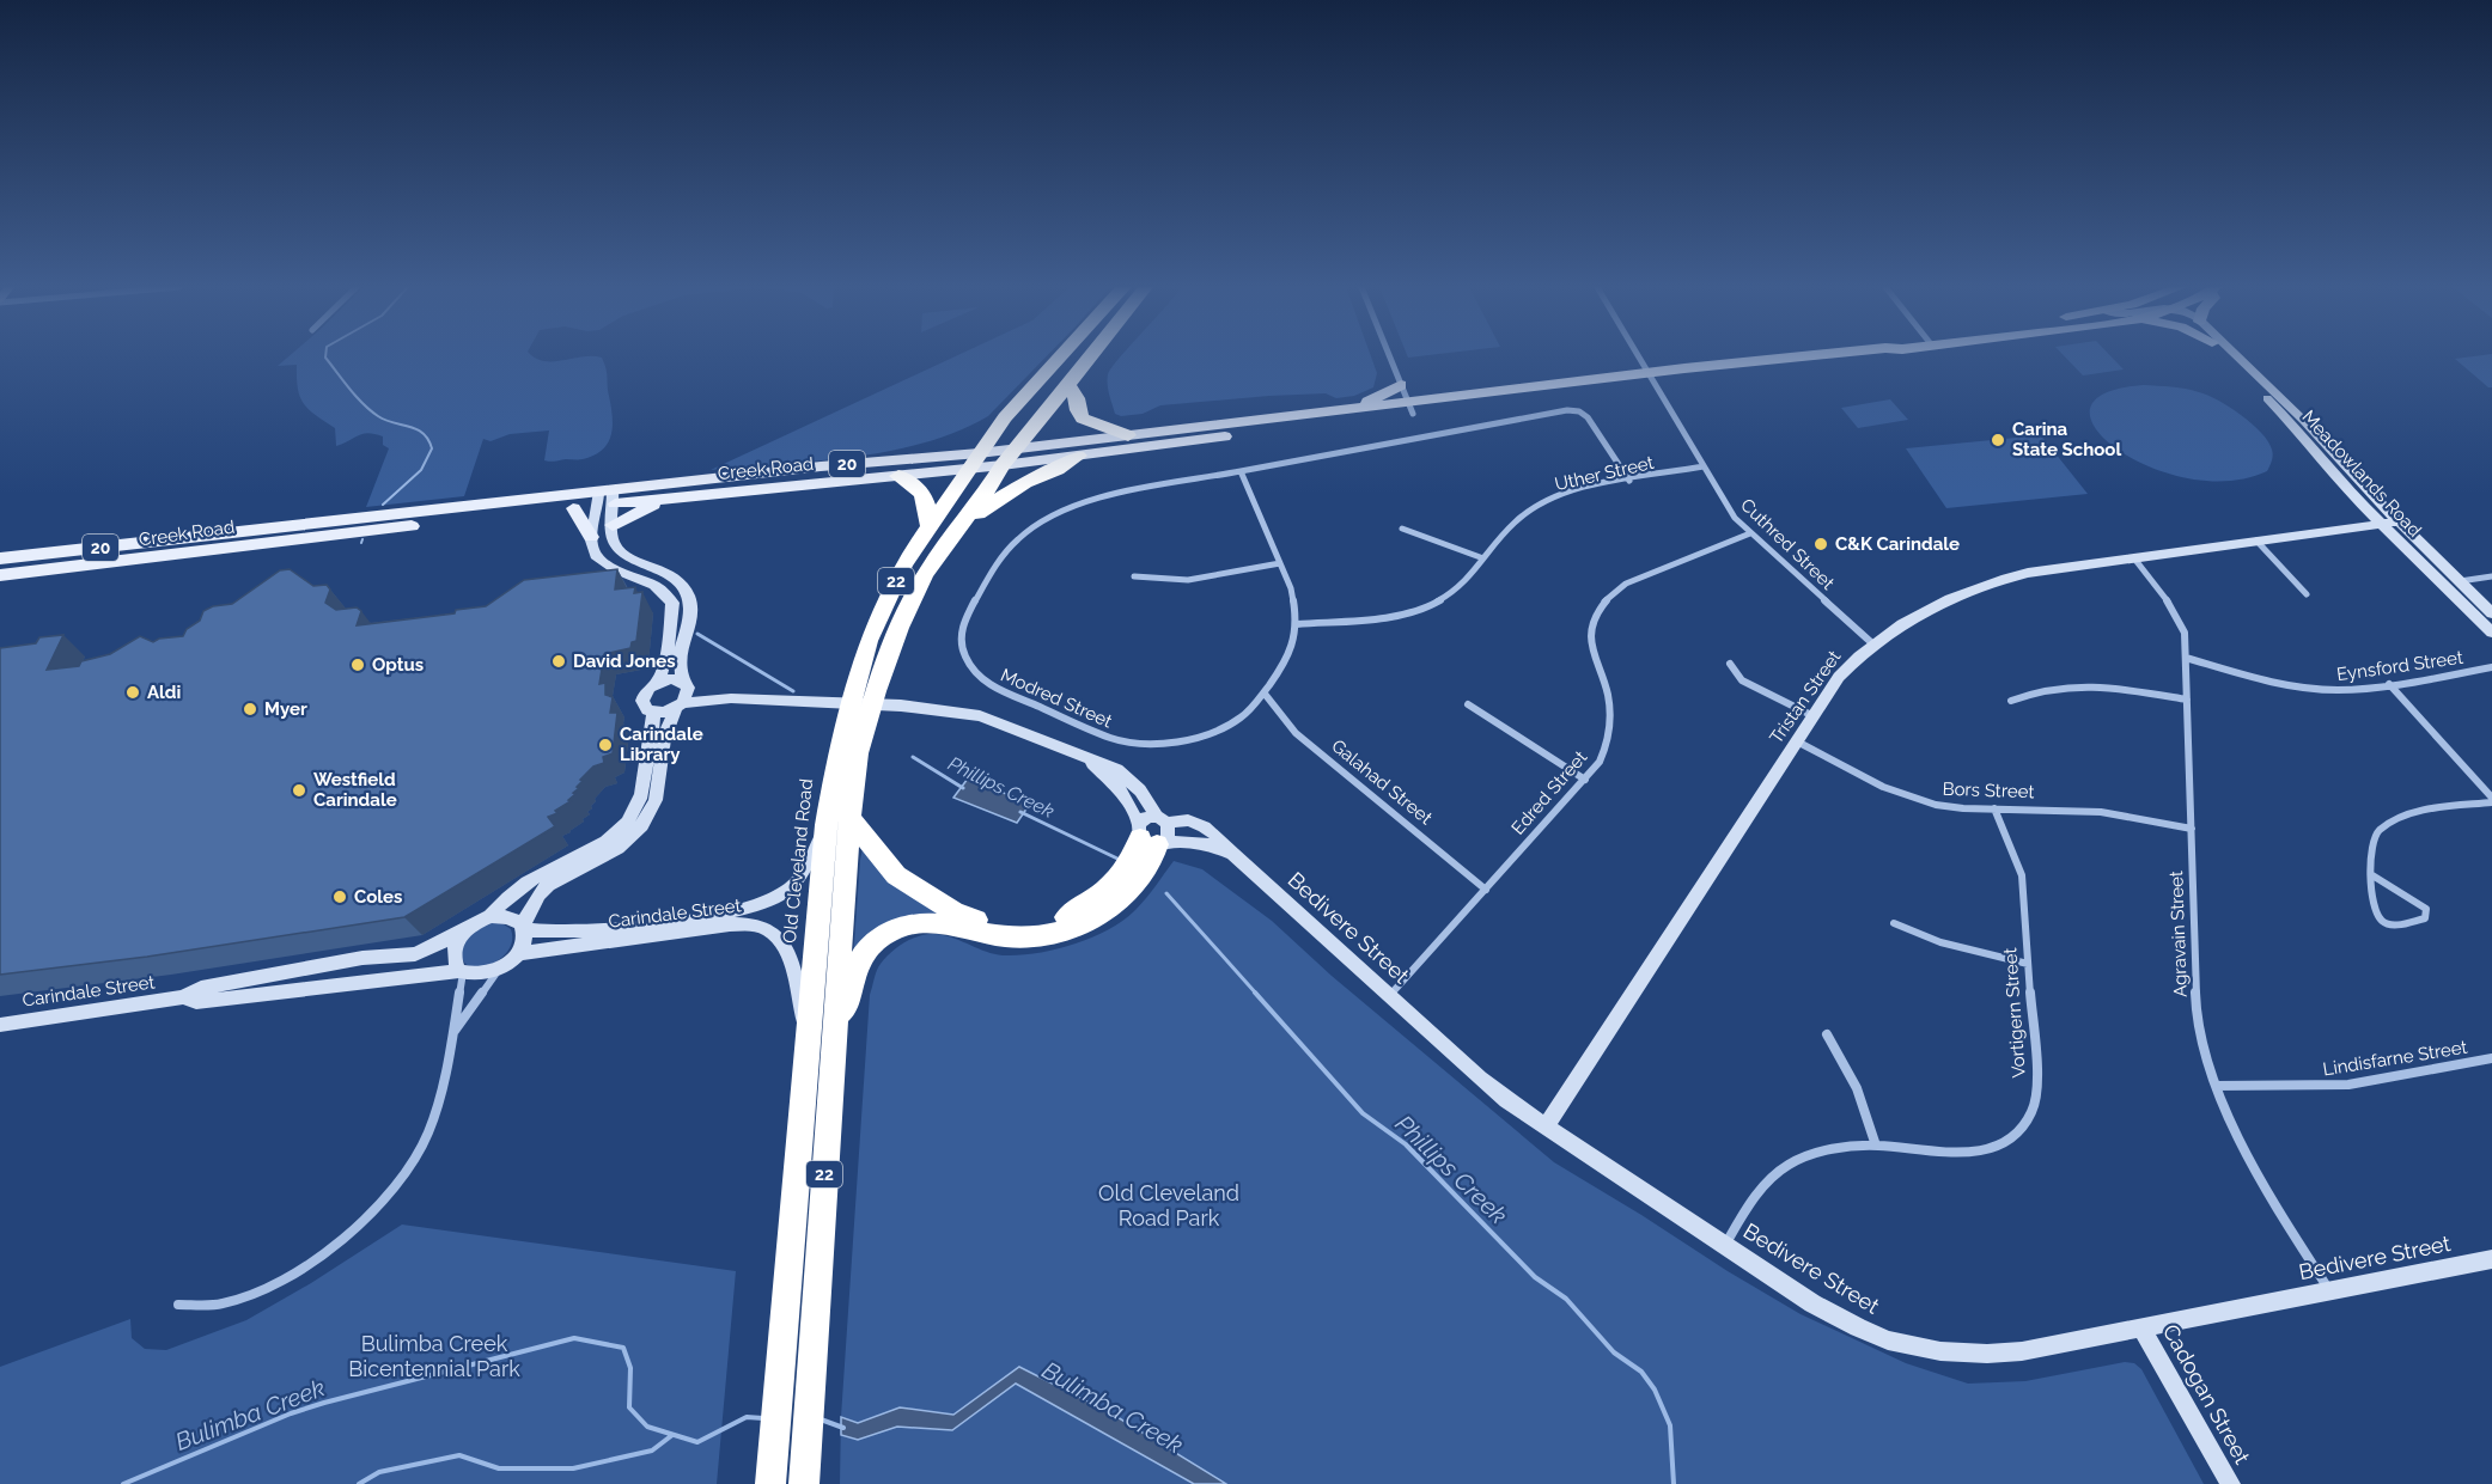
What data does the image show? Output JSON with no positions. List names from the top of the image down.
{
  "streets": {
    "highway": ["22", "Old Cleveland Road"],
    "main road": ["20", "Creek Road"],
    "street": [
      "Uther Street",
      "Meadowlands Road",
      "Cuthred Street",
      "Eynsford Street",
      "Tristan Street",
      "Modred Street",
      "Galahad Street",
      "Bors Street",
      "Edred Street",
      "Carindale Street",
      "Bedivere Street",
      "Agravain Street",
      "Vortigern Street",
      "Lindisfarne Street",
      "Cadogan Street"
    ]
  },
  "crossings": [
    ["Creek Road", "Cuthred Street"],
    ["Creek Road", "Old Cleveland Road"],
    ["Uther Street", "Cuthred Street"],
    ["Uther Street", "Modred Street"],
    ["Meadowlands Road", "Tristan Street"],
    ["Cuthred Street", "Tristan Street"],
    ["Cuthred Street", "Edred Street"],
    ["Eynsford Street", "Agravain Street"],
    ["Tristan Street", "Bors Street"],
    ["Tristan Street", "Bedivere Street"],
    ["Tristan Street", "Agravain Street"],
    ["Modred Street", "Galahad Street"],
    ["Galahad Street", "Edred Street"],
    ["Bors Street", "Agravain Street"],
    ["Bors Street", "Vortigern Street"],
    ["Edred Street", "Bedivere Street"],
    ["Old Cleveland Road", "Carindale Street"],
    ["Bedivere Street", "Agravain Street"],
    ["Bedivere Street", "Vortigern Street"],
    ["Bedivere Street", "Cadogan Street"],
    ["Agravain Street", "Lindisfarne Street"]
  ],
  "water": ["Phillips Creek", "Bulimba Creek"],
  "parks": ["Old Cleveland Road Park", "Bulimba Creek Bicentennial Park"],
  "places": [
    "Carina State School",
    "C&K Carindale",
    "David Jones",
    "Optus",
    "Aldi",
    "Myer",
    "Carindale Library",
    "Westfield Carindale",
    "Coles"
  ]
}
